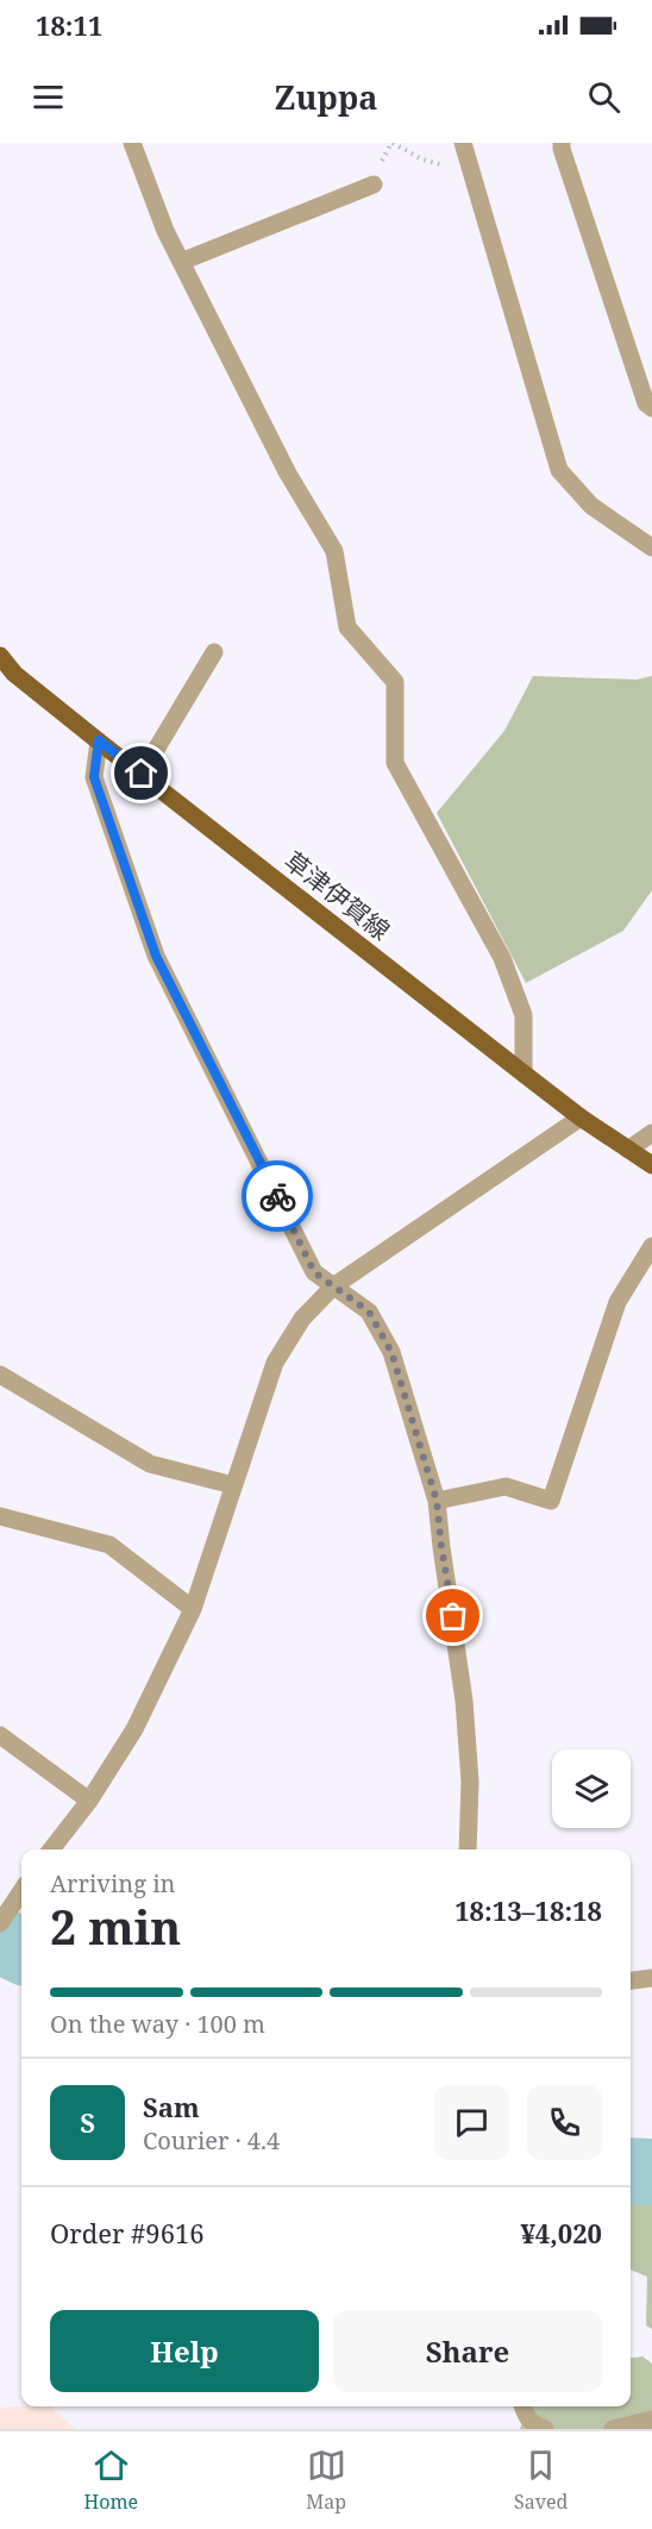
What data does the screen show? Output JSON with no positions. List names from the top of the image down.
{
  "streets": {
    "main road": ["草津伊賀線"]
  },
  "page": {
    "status": "18:11",
    "header": "Zuppa",
    "heading": ["2 min", "Arriving in", "18:13–18:18"],
    "panel": [
      "Sam",
      "Courier · 4.4",
      "Order #9616",
      "¥4,020"
    ],
    "bar": "On the way · 100 m",
    "round": "S",
    "buttons": ["Help", "Share"],
    "tabs": ["Home", "Map", "Saved"]
  }
}
